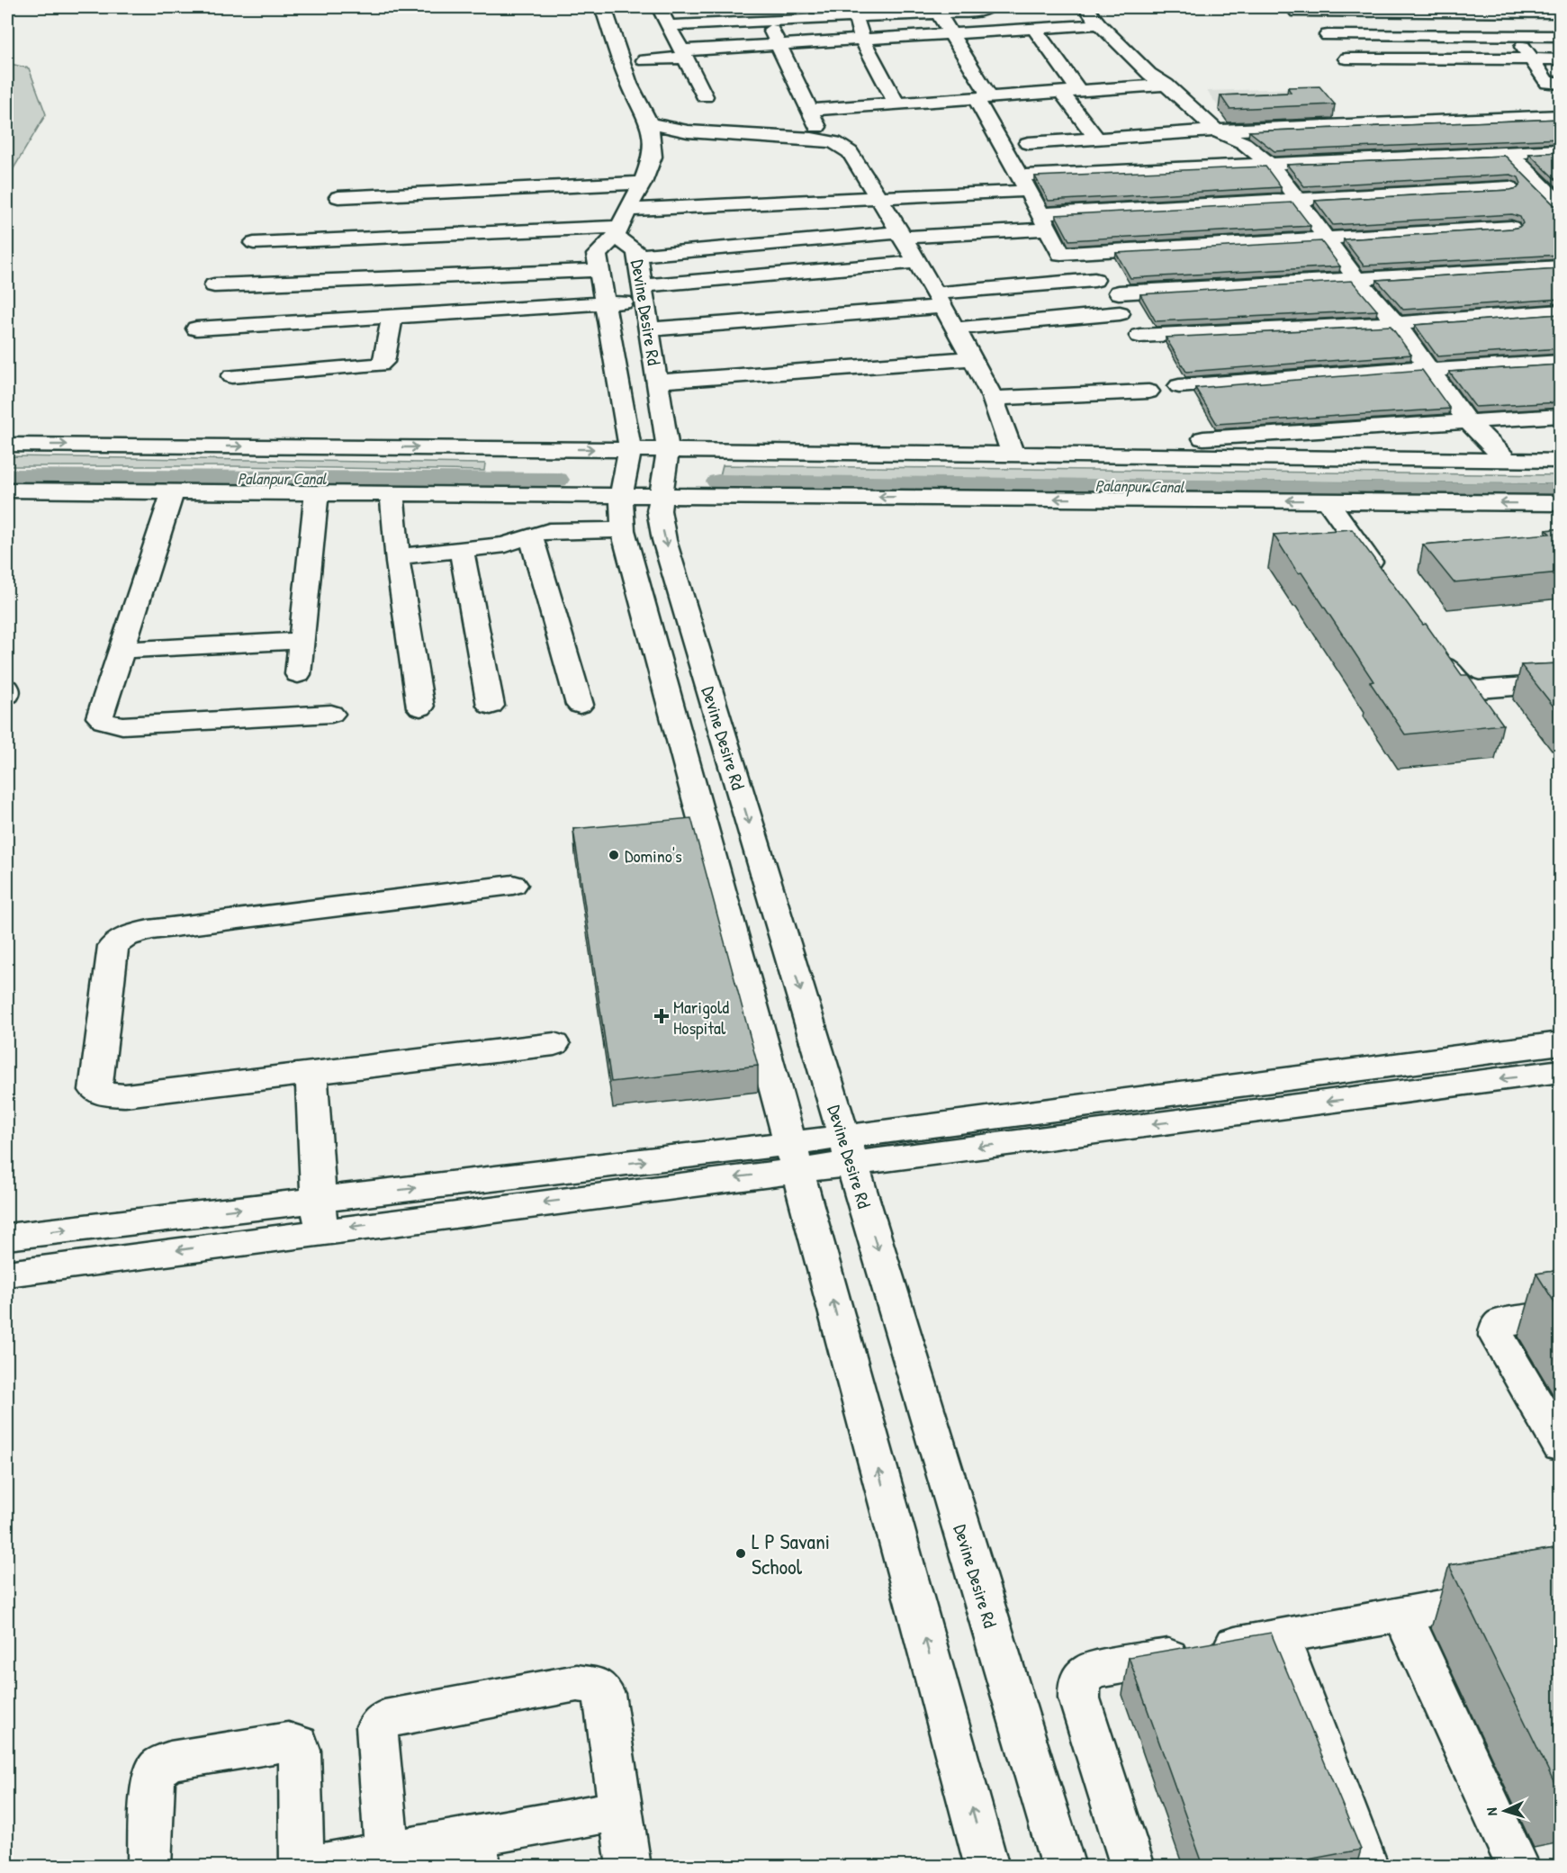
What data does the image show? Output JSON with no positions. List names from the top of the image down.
{
  "streets": {
    "street": ["Devine Desire Rd"]
  },
  "water": ["Palanpur Canal"],
  "places": {
    "other": ["Domino's", "L P Savani School"],
    "health": ["Marigold Hospital"]
  },
  "north": "left"
}
